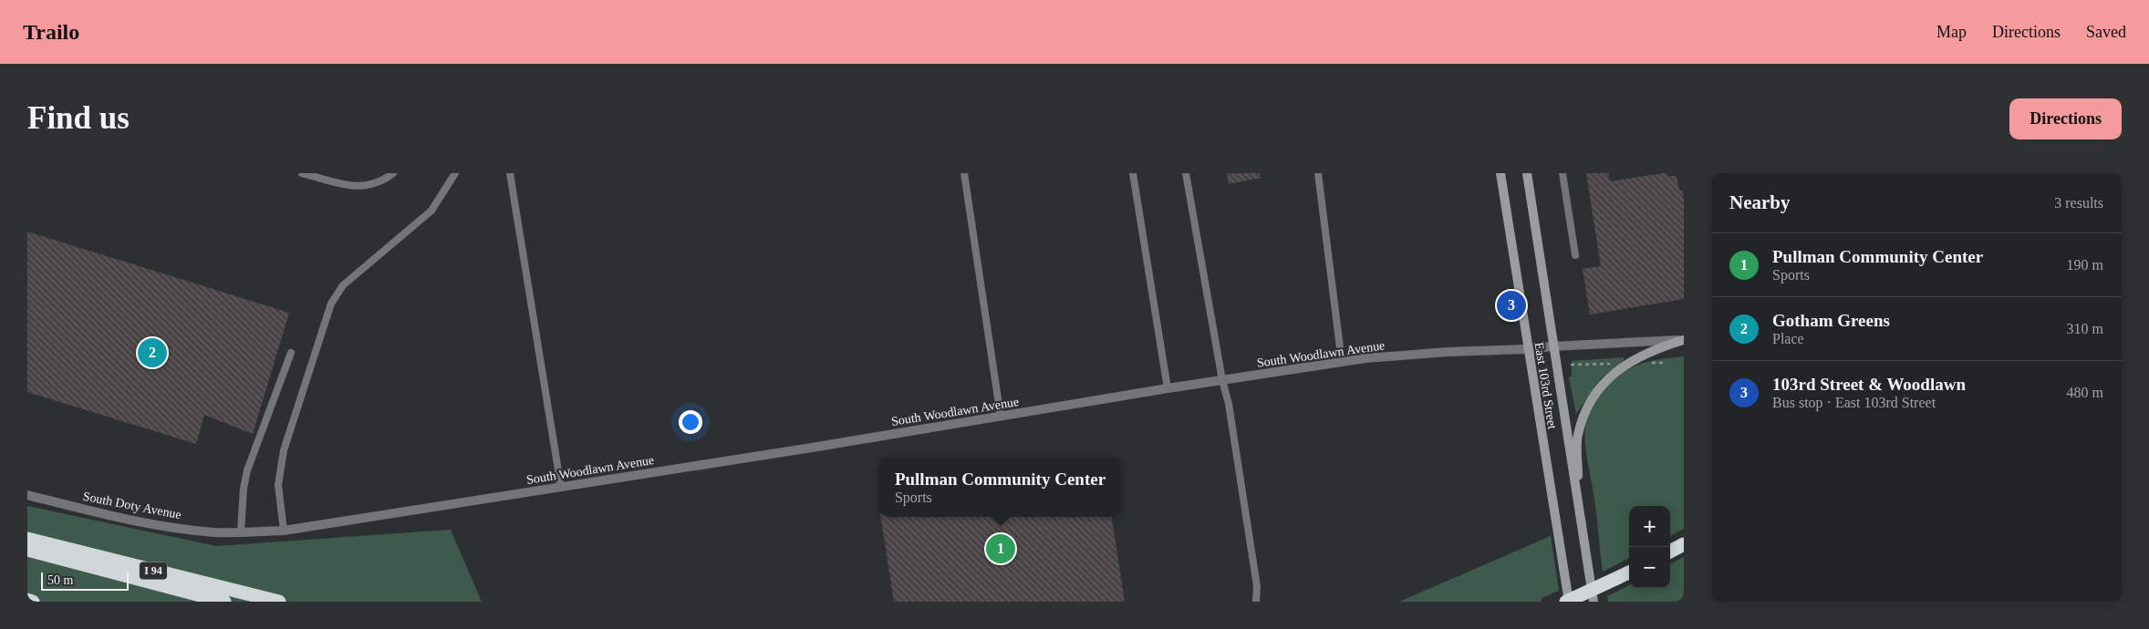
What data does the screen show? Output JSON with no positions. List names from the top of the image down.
{
  "streets": {
    "highway": ["I 94"],
    "main road": ["East 103rd Street"],
    "street": ["South Woodlawn Avenue", "South Doty Avenue"]
  },
  "crossings": [
    ["South Woodlawn Avenue", "East 103rd Street"],
    ["South Woodlawn Avenue", "South Doty Avenue"]
  ],
  "scale_bar": "50 m",
  "page": {
    "header": "Trailo",
    "nav": ["Map", "Directions", "Saved"],
    "buttons": "Directions",
    "title": "Find us",
    "heading": ["Nearby", "3 results"],
    "list": [
      {
        "mark": "1",
        "name": "Pullman Community Center",
        "note": "Sports",
        "value": "190 m"
      },
      {
        "mark": "2",
        "name": "Gotham Greens",
        "note": "Place",
        "value": "310 m"
      },
      {
        "mark": "3",
        "name": "103rd Street & Woodlawn",
        "note": "Bus stop · East 103rd Street",
        "value": "480 m"
      }
    ],
    "pins": ["3", "2", "1"],
    "popup": ["Pullman Community Center", "Sports"],
    "map_buttons": ["+", "−"],
    "scale": "50 m"
  }
}
